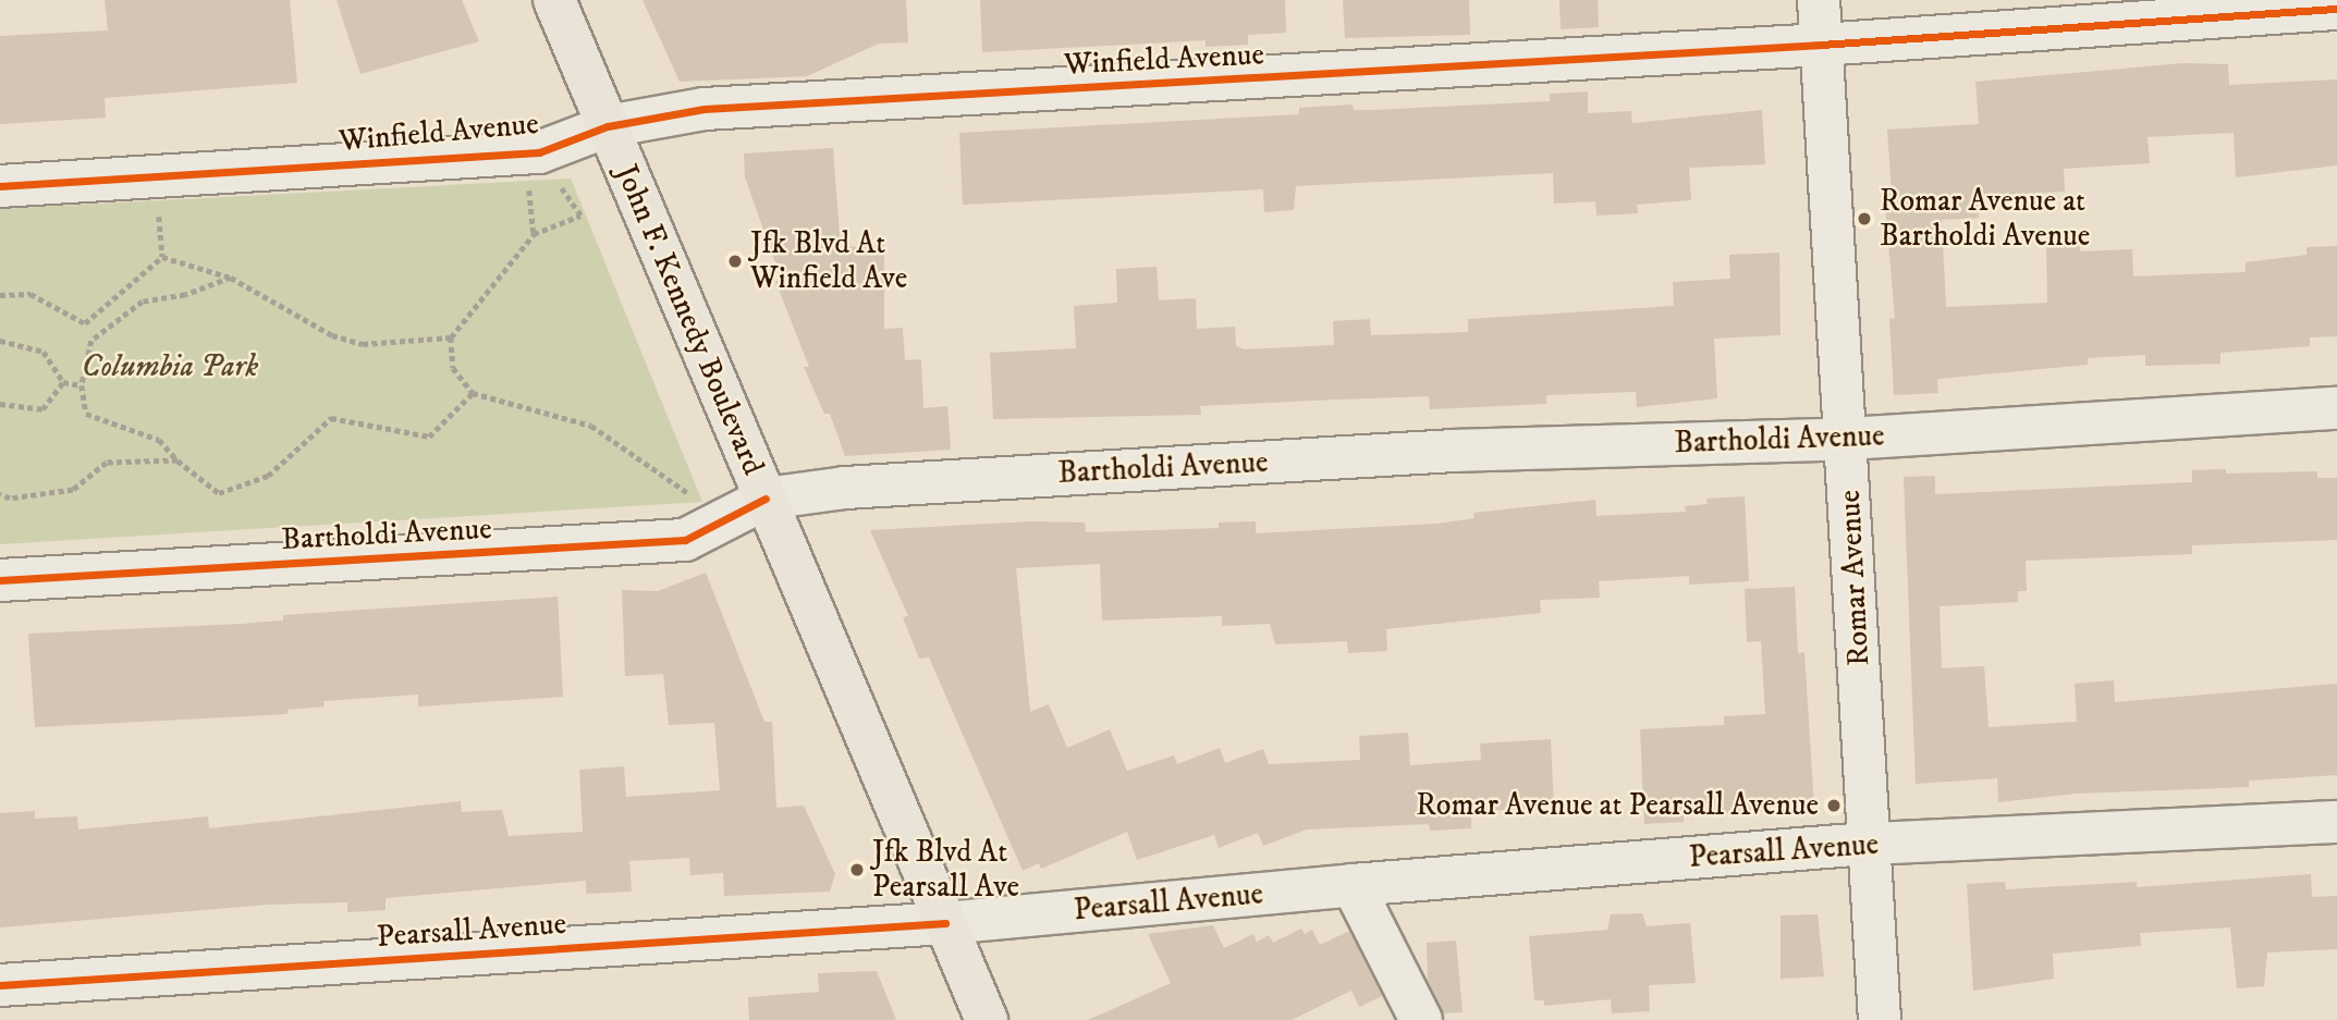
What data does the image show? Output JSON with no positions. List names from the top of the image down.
{
  "streets": {
    "main road": ["John F. Kennedy Boulevard"],
    "street": [
      "Winfield Avenue",
      "Bartholdi Avenue",
      "Romar Avenue",
      "Pearsall Avenue"
    ]
  },
  "crossings": [
    ["Winfield Avenue", "John F. Kennedy Boulevard"],
    ["Winfield Avenue", "Romar Avenue"],
    ["John F. Kennedy Boulevard", "Bartholdi Avenue"],
    ["John F. Kennedy Boulevard", "Pearsall Avenue"],
    ["Bartholdi Avenue", "Romar Avenue"],
    ["Romar Avenue", "Pearsall Avenue"]
  ],
  "parks": ["Columbia Park"],
  "places": [
    "Romar Avenue at Bartholdi Avenue",
    "Jfk Blvd At Winfield Ave",
    "Romar Avenue at Pearsall Avenue",
    "Jfk Blvd At Pearsall Ave"
  ]
}
